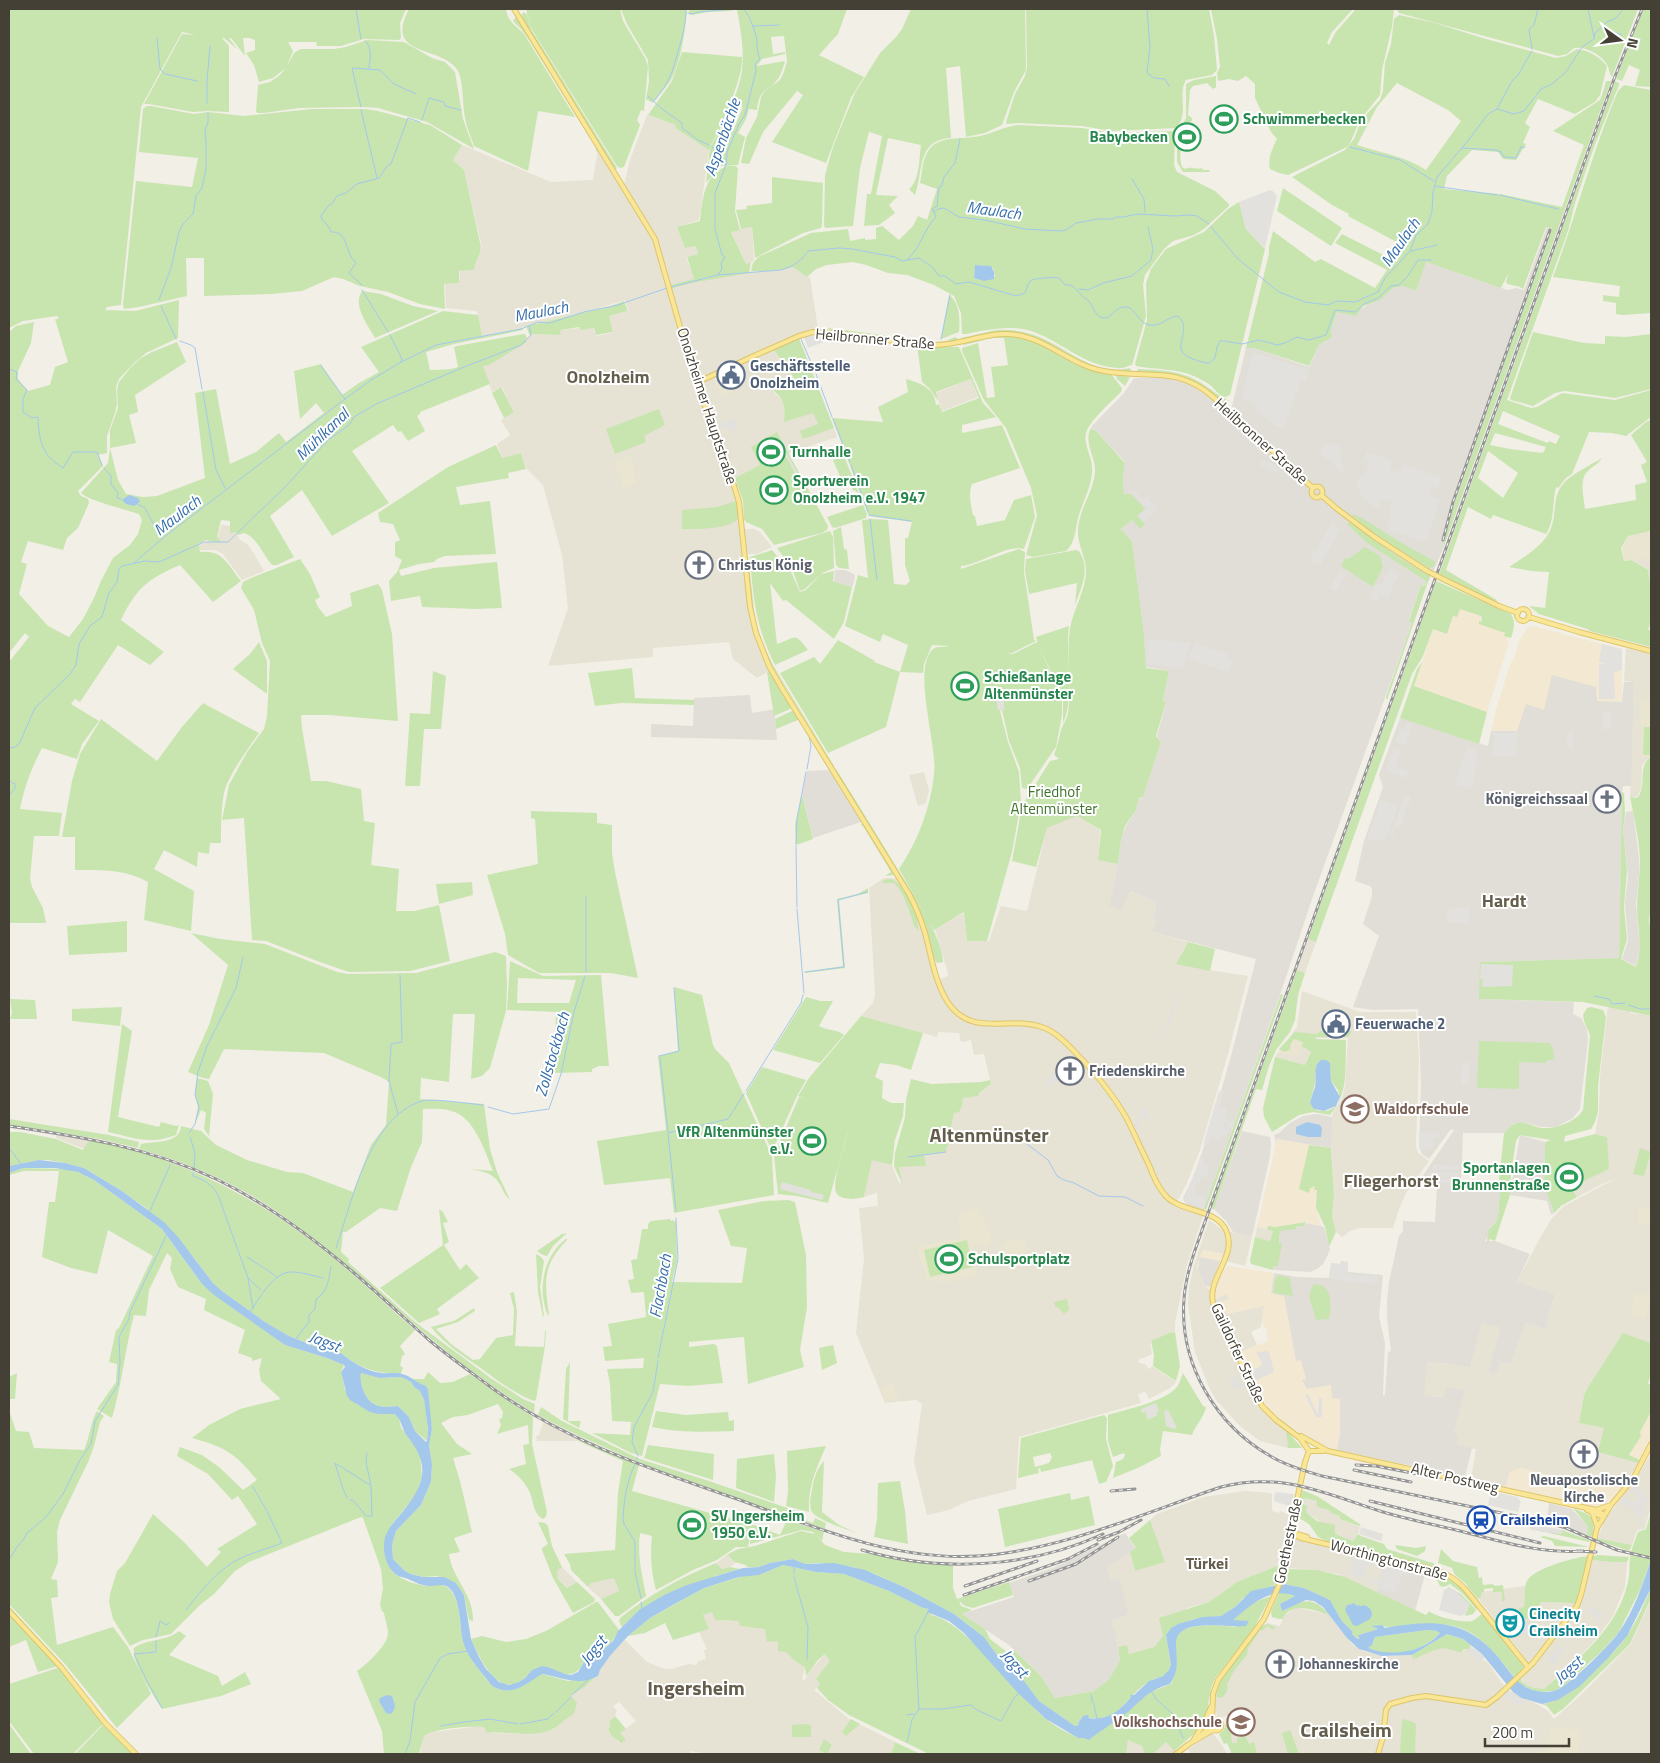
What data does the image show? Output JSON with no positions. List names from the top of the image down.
{
  "streets": {
    "main road": [
      "Heilbronner Straße",
      "Onolzheimer Hauptstraße",
      "Gaildorfer Straße",
      "Alter Postweg",
      "Goethestraße",
      "Worthingtonstraße"
    ]
  },
  "crossings": [
    ["Heilbronner Straße", "Onolzheimer Hauptstraße"],
    ["Onolzheimer Hauptstraße", "Gaildorfer Straße"],
    ["Gaildorfer Straße", "Alter Postweg"],
    ["Gaildorfer Straße", "Goethestraße"],
    ["Alter Postweg", "Goethestraße"],
    ["Goethestraße", "Worthingtonstraße"]
  ],
  "districts": [
    "Onolzheim",
    "Hardt",
    "Altenmünster",
    "Fliegerhorst",
    "Türkei",
    "Ingersheim",
    "Crailsheim"
  ],
  "water": [
    "Aspenbächle",
    "Maulach",
    "Mühlkanal",
    "Zollstockbach",
    "Flachbach",
    "Jagst"
  ],
  "parks": ["Friedhof Altenmünster"],
  "places": {
    "sports": [
      "Schwimmerbecken",
      "Babybecken",
      "Turnhalle",
      "Sportverein Onolzheim e.V. 1947",
      "Schießanlage Altenmünster",
      "VfR Altenmünster e.V.",
      "Sportanlagen Brunnenstraße",
      "Schulsportplatz",
      "SV Ingersheim 1950 e.V."
    ],
    "public building": ["Geschäftsstelle Onolzheim", "Feuerwache 2"],
    "church": [
      "Christus König",
      "Königreichssaal",
      "Friedenskirche",
      "Neuapostolische Kirche",
      "Johanneskirche"
    ],
    "school or university": ["Waldorfschule", "Volkshochschule"],
    "station": ["Crailsheim"],
    "theatre": ["Cinecity Crailsheim"]
  },
  "scale_bar": "200 m",
  "north": "right"
}
